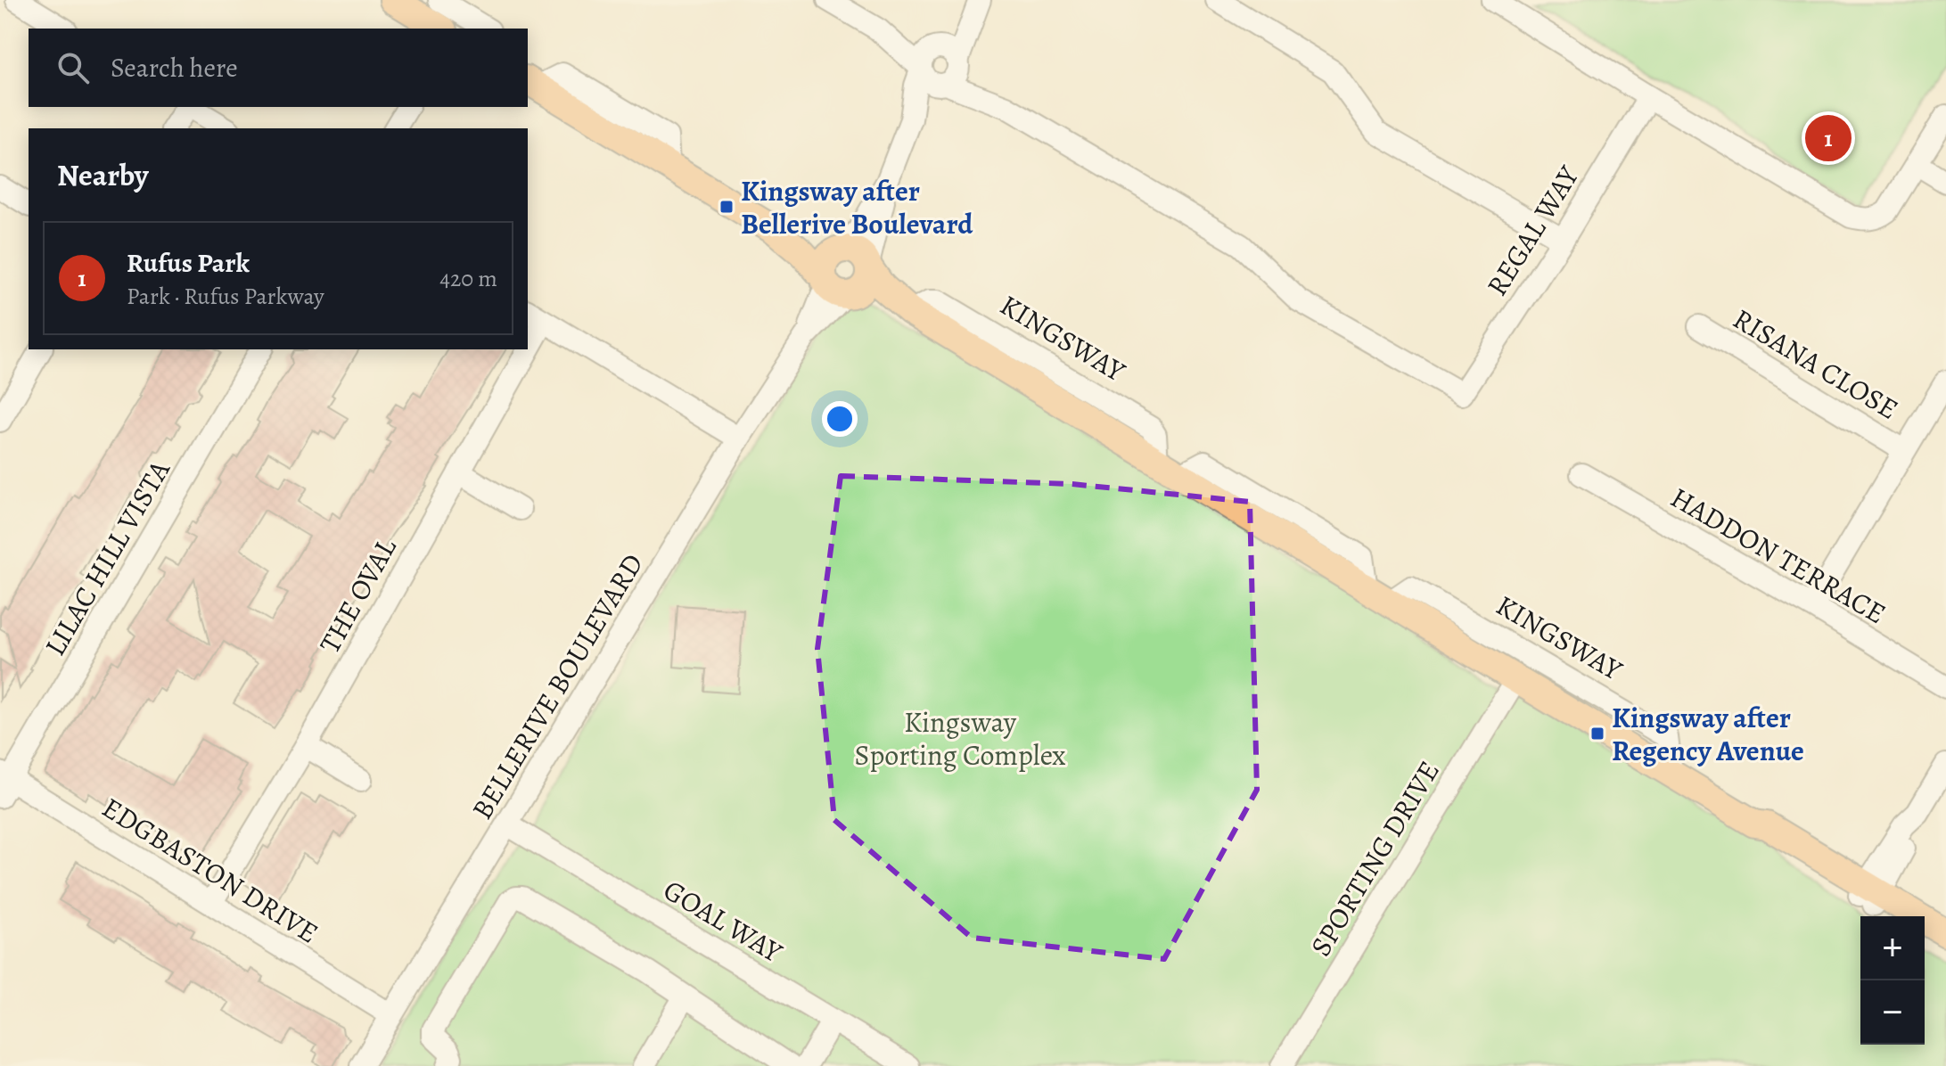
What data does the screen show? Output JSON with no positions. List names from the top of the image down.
{
  "streets": {
    "main road": ["KINGSWAY"],
    "street": [
      "REGAL WAY",
      "RISANA CLOSE",
      "HADDON TERRACE",
      "LILAC HILL VISTA",
      "THE OVAL",
      "BELLERIVE BOULEVARD",
      "SPORTING DRIVE",
      "EDGBASTON DRIVE",
      "GOAL WAY"
    ]
  },
  "crossings": [
    ["KINGSWAY", "BELLERIVE BOULEVARD"],
    ["KINGSWAY", "SPORTING DRIVE"],
    ["LILAC HILL VISTA", "EDGBASTON DRIVE"],
    ["THE OVAL", "EDGBASTON DRIVE"],
    ["BELLERIVE BOULEVARD", "EDGBASTON DRIVE"],
    ["BELLERIVE BOULEVARD", "GOAL WAY"]
  ],
  "parks": ["Kingsway Sporting Complex"],
  "places": {
    "transit": ["Kingsway after Bellerive Boulevard", "Kingsway after Regency Avenue"]
  },
  "page": {
    "search": "Search here",
    "pins": "1",
    "heading": "Nearby",
    "list": [
      {
        "mark": "1",
        "name": "Rufus Park",
        "note": "Park · Rufus Parkway",
        "value": "420 m"
      }
    ],
    "map_buttons": ["+", "−"]
  }
}
